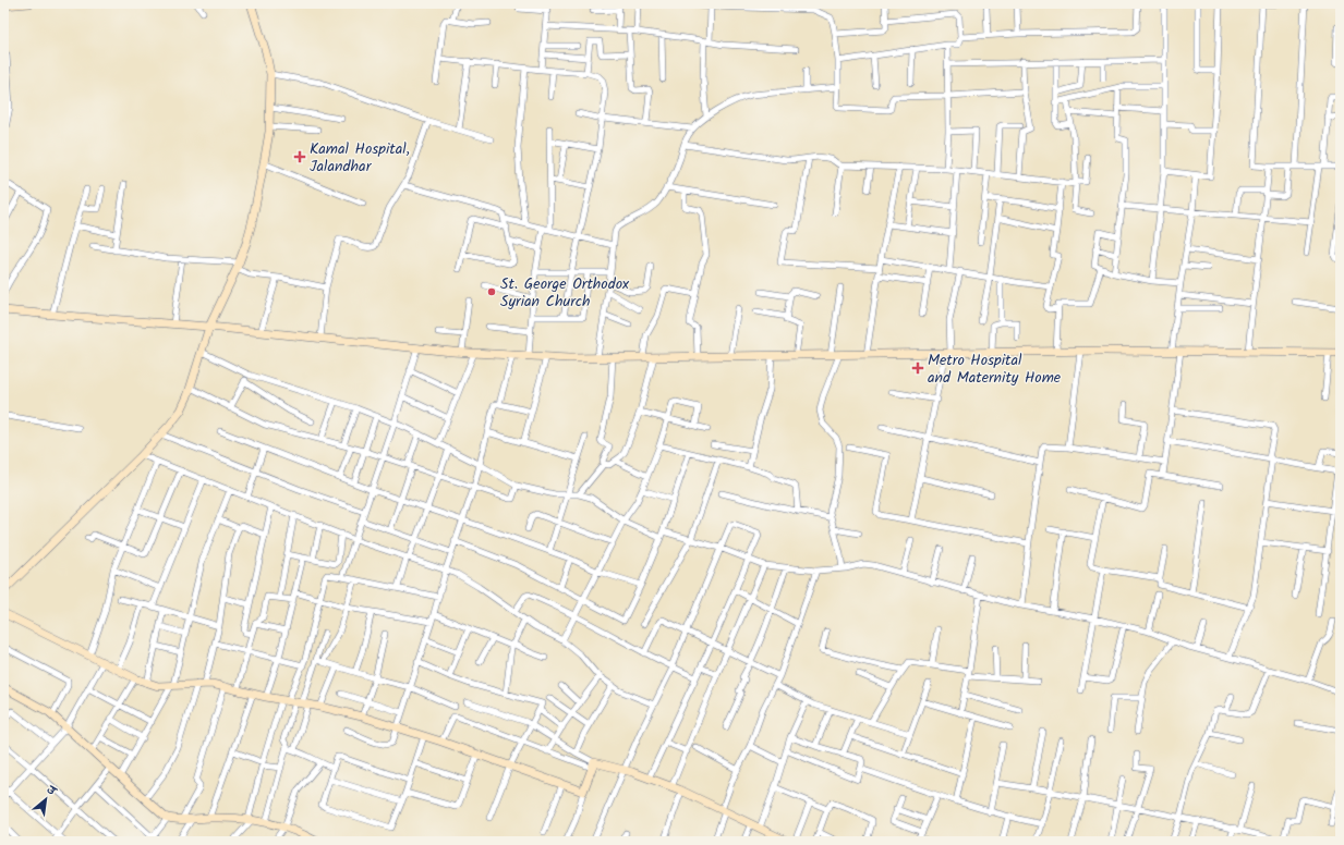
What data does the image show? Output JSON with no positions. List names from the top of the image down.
{
  "places": {
    "health": ["Kamal Hospital, Jalandhar", "Metro Hospital and Maternity Home"],
    "other": ["St. George Orthodox Syrian Church"]
  },
  "north": "top right"
}
